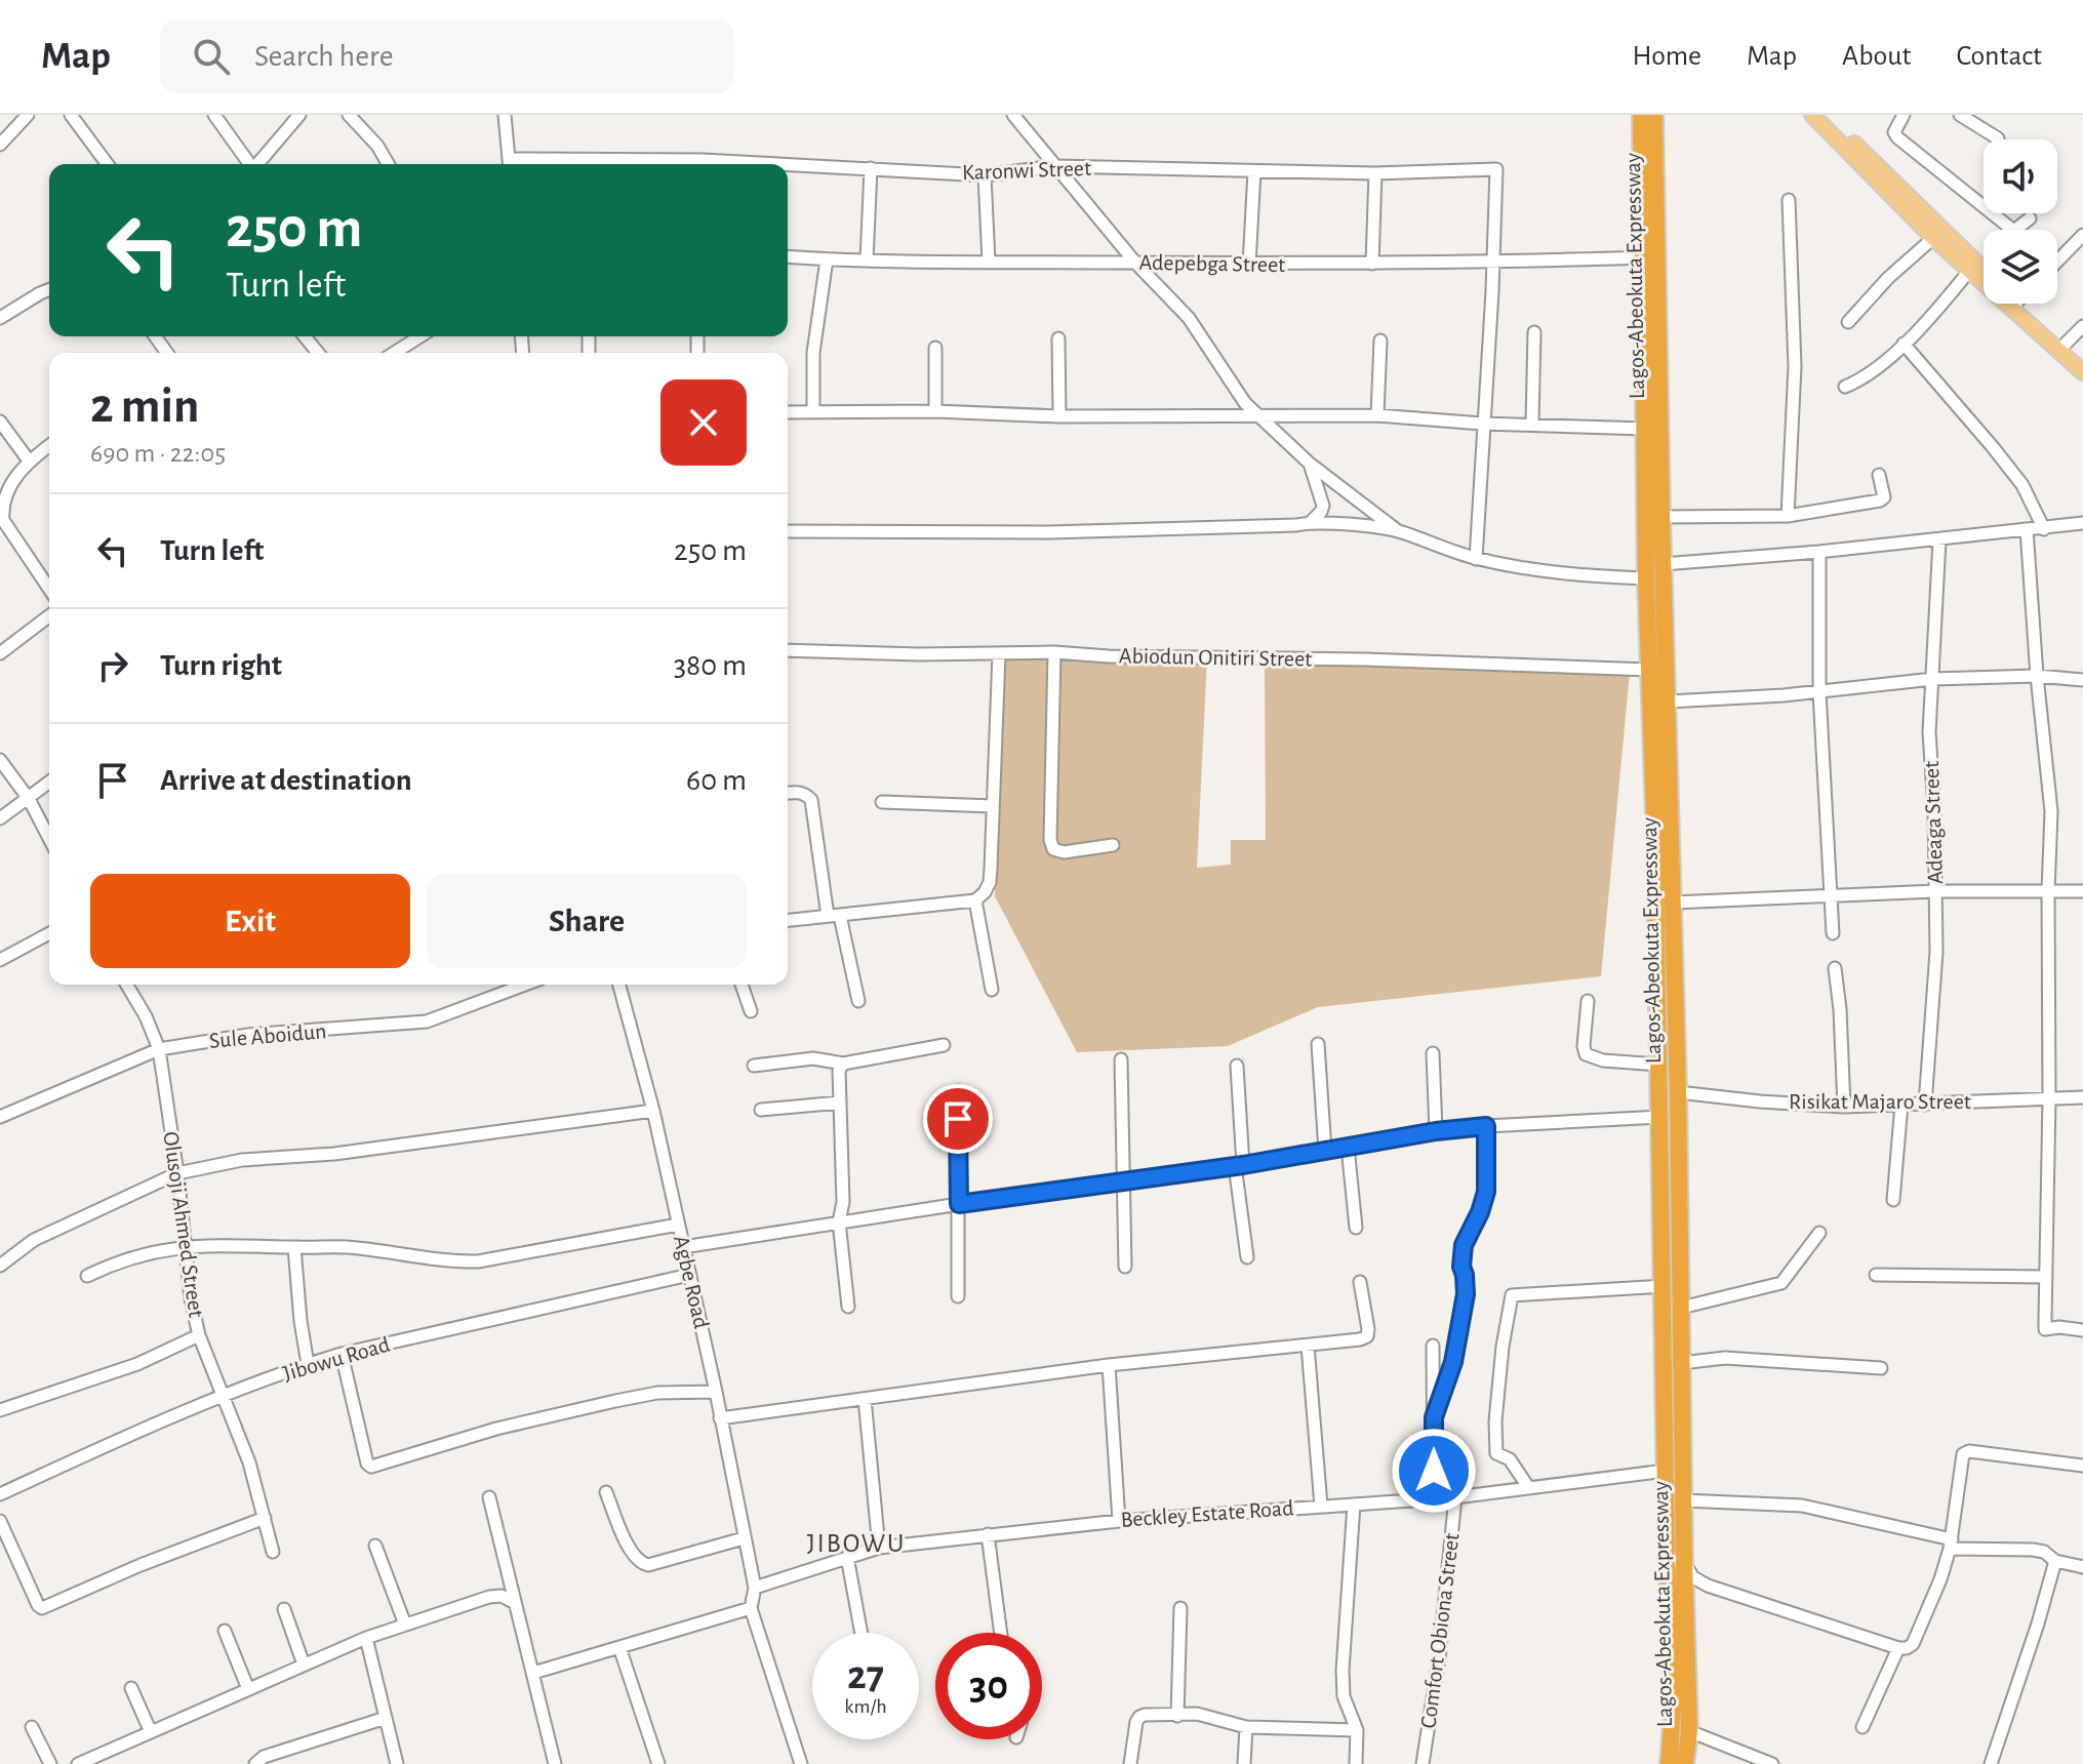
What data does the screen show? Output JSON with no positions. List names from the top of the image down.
{
  "streets": {
    "highway": ["Lagos-Abeokuta Expressway"],
    "street": [
      "Karonwi Street",
      "Adepebga Street",
      "Abiodun Onitiri Street",
      "Adeaga Street",
      "Sule Aboidun",
      "Risikat Majaro Street",
      "Olusoji Ahmed Street",
      "Agbe Road",
      "Jibowu Road",
      "Beckley Estate Road",
      "Comfort Obiona Street"
    ]
  },
  "crossings": [
    ["Karonwi Street", "Adepebga Street"],
    ["Adepebga Street", "Lagos-Abeokuta Expressway"],
    ["Lagos-Abeokuta Expressway", "Abiodun Onitiri Street"],
    ["Lagos-Abeokuta Expressway", "Risikat Majaro Street"],
    ["Lagos-Abeokuta Expressway", "Beckley Estate Road"],
    ["Adeaga Street", "Risikat Majaro Street"],
    ["Sule Aboidun", "Olusoji Ahmed Street"],
    ["Olusoji Ahmed Street", "Jibowu Road"],
    ["Agbe Road", "Jibowu Road"],
    ["Agbe Road", "Beckley Estate Road"],
    ["Beckley Estate Road", "Comfort Obiona Street"]
  ],
  "districts": ["JIBOWU"],
  "page": {
    "header": "Map",
    "search": "Search here",
    "nav": [
      "Home",
      "Map",
      "About",
      "Contact"
    ],
    "turn": ["250 m", "Turn left"],
    "heading": ["2 min", "690 m · 22:05"],
    "list": [
      {
        "name": "Turn left",
        "value": "250 m"
      },
      {
        "name": "Turn right",
        "value": "380 m"
      },
      {
        "name": "Arrive at destination",
        "value": "60 m"
      }
    ],
    "buttons": ["Exit", "Share"],
    "speed": "27 km/h",
    "limit": "30"
  }
}
